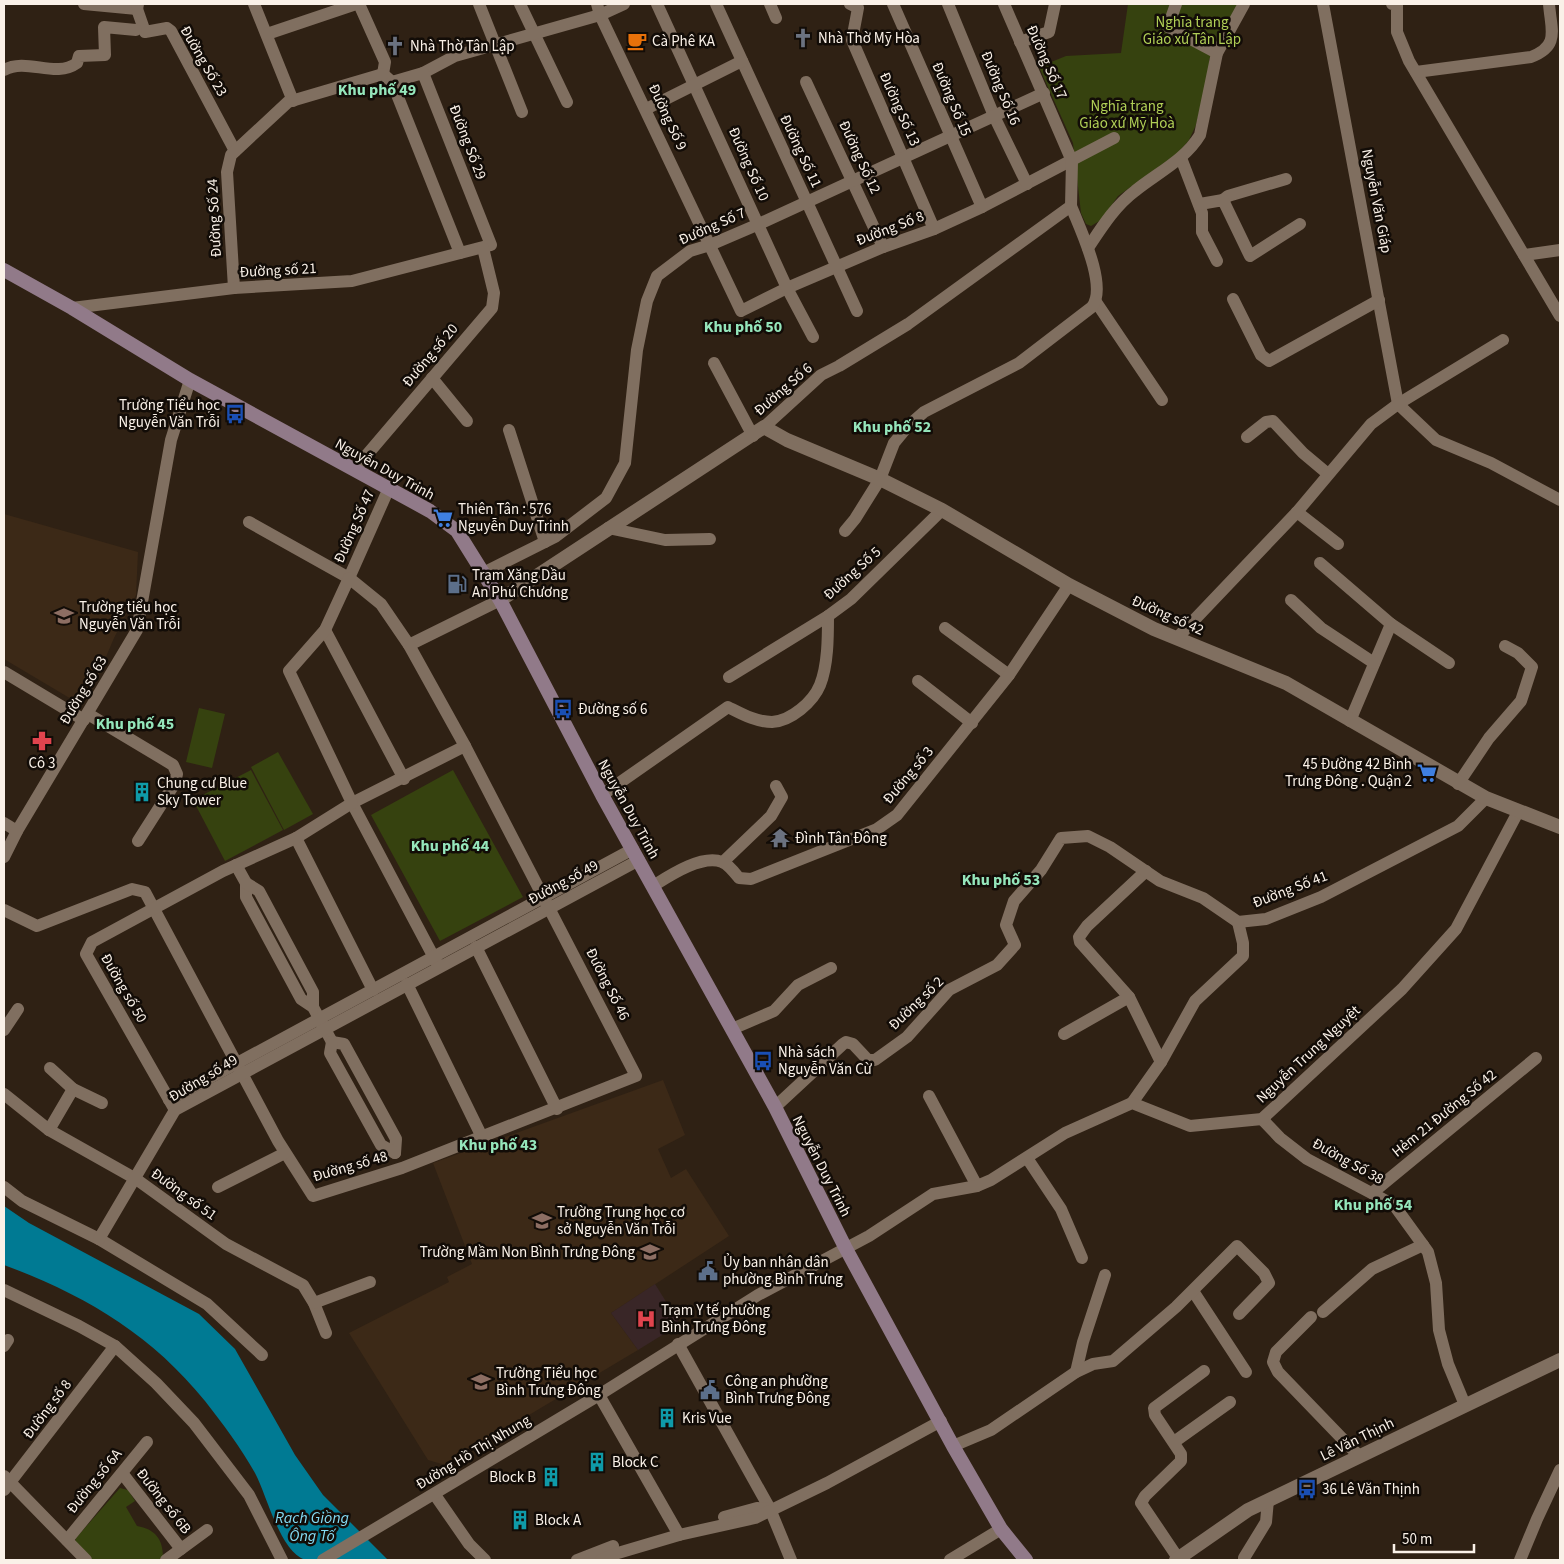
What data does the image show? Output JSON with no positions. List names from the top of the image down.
{
  "streets": {
    "main road": ["Nguyễn Duy Trinh"],
    "street": [
      "Đường Số 23",
      "Đường Số 17",
      "Đường Số 16",
      "Đường Số 15",
      "Đường Số 13",
      "Đường Số 9",
      "Đường Số 29",
      "Đường Số 11",
      "Đường Số 12",
      "Đường Số 10",
      "Nguyễn Văn Giáp",
      "Đường Số 24",
      "Đường Số 7",
      "Đường Số 8",
      "Đường số 21",
      "Đường số 20",
      "Đường Số 6",
      "Đường Số 47",
      "Đường Số 5",
      "Đường số 42",
      "Đường số 63",
      "Đường số 3",
      "Đường số 49",
      "Đường Số 41",
      "Đường Số 46",
      "Đường số 50",
      "Đường số 2",
      "Nguyễn Trung Nguyệt",
      "Hẻm 21 Đường Số 42",
      "Đường Số 38",
      "Đường số 48",
      "Đường số 51",
      "Đường số 8",
      "Lê Văn Thịnh",
      "Đường Hồ Thị Nhung",
      "Đường số 6A",
      "Đường số 6B"
    ]
  },
  "crossings": [
    ["Đường Số 23", "Đường Số 24"],
    ["Đường Số 17", "Đường Số 7"],
    ["Đường Số 17", "Đường Số 8"],
    ["Đường Số 16", "Đường Số 7"],
    ["Đường Số 16", "Đường Số 8"],
    ["Đường Số 15", "Đường Số 7"],
    ["Đường Số 15", "Đường Số 8"],
    ["Đường Số 13", "Đường Số 7"],
    ["Đường Số 13", "Đường Số 8"],
    ["Đường Số 9", "Đường Số 7"],
    ["Đường Số 9", "Đường Số 8"],
    ["Đường Số 29", "Đường số 21"],
    ["Đường Số 29", "Đường số 20"],
    ["Đường Số 11", "Đường Số 7"],
    ["Đường Số 11", "Đường Số 8"],
    ["Đường Số 12", "Đường Số 7"],
    ["Đường Số 12", "Đường Số 8"],
    ["Đường Số 10", "Đường Số 7"],
    ["Đường Số 10", "Đường Số 8"],
    ["Đường Số 24", "Đường số 21"],
    ["Đường Số 7", "Đường Số 8"],
    ["Đường Số 7", "Nguyễn Duy Trinh"],
    ["Đường số 21", "Đường số 20"],
    ["Đường số 21", "Nguyễn Duy Trinh"],
    ["Đường số 20", "Nguyễn Duy Trinh"],
    ["Đường Số 6", "Nguyễn Duy Trinh"],
    ["Đường Số 6", "Đường số 42"],
    ["Nguyễn Duy Trinh", "Đường Số 47"],
    ["Nguyễn Duy Trinh", "Đường Số 5"],
    ["Nguyễn Duy Trinh", "Đường số 63"],
    ["Nguyễn Duy Trinh", "Đường số 49"],
    ["Nguyễn Duy Trinh", "Đường số 2"],
    ["Nguyễn Duy Trinh", "Đường Hồ Thị Nhung"],
    ["Đường Số 47", "Đường Số 46"],
    ["Đường Số 5", "Đường số 42"],
    ["Đường số 42", "Đường số 3"],
    ["Đường số 42", "Đường Số 41"],
    ["Đường số 42", "Nguyễn Trung Nguyệt"],
    ["Đường số 49", "Đường Số 46"],
    ["Đường số 49", "Đường số 50"],
    ["Đường số 49", "Đường số 48"],
    ["Đường số 49", "Đường số 51"],
    ["Đường Số 41", "Đường số 2"],
    ["Đường Số 41", "Nguyễn Trung Nguyệt"],
    ["Đường Số 46", "Đường số 48"],
    ["Đường số 50", "Đường số 48"],
    ["Nguyễn Trung Nguyệt", "Đường Số 38"],
    ["Hẻm 21 Đường Số 42", "Đường Số 38"],
    ["Đường Số 38", "Lê Văn Thịnh"],
    ["Đường số 6A", "Đường số 6B"]
  ],
  "districts": [
    "Khu phố 49",
    "Khu phố 50",
    "Khu phố 52",
    "Khu phố 45",
    "Khu phố 44",
    "Khu phố 53",
    "Khu phố 43",
    "Khu phố 54"
  ],
  "water": ["Rạch Giồng Ông Tố"],
  "parks": ["Nghĩa trang Giáo xứ Tân Lập", "Nghĩa trang Giáo xứ Mỹ Hoà"],
  "places": {
    "church": ["Nhà Thờ Mỹ Hòa", "Nhà Thờ Tân Lập"],
    "cafe": ["Cà Phê KA"],
    "bus stop": [
      "Trường Tiểu học Nguyễn Văn Trỗi",
      "Đường số 6",
      "Nhà sách Nguyễn Văn Cừ",
      "36 Lê Văn Thịnh"
    ],
    "supermarket": ["Thiên Tân : 576 Nguyễn Duy Trinh", "45 Đường 42 Bình Trưng Đông . Quận 2"],
    "fuel station": ["Trạm Xăng Dầu An Phú Chương"],
    "school or university": [
      "Trường tiểu học Nguyễn Văn Trỗi",
      "Trường Trung học cơ sở Nguyễn Văn Trỗi",
      "Trường Mầm Non Bình Trưng Đông",
      "Trường Tiểu học Bình Trưng Đông"
    ],
    "pharmacy": ["Cô 3"],
    "building": [
      "Chung cư Blue Sky Tower",
      "Kris Vue",
      "Block C",
      "Block B",
      "Block A"
    ],
    "temple": ["Đình Tân Đông"],
    "public building": ["Ủy ban nhân dân phường Bình Trưng", "Công an phường Bình Trưng Đông"],
    "hospital": ["Trạm Y tế phường Bình Trưng Đông"]
  },
  "scale_bar": "50 m"
}
